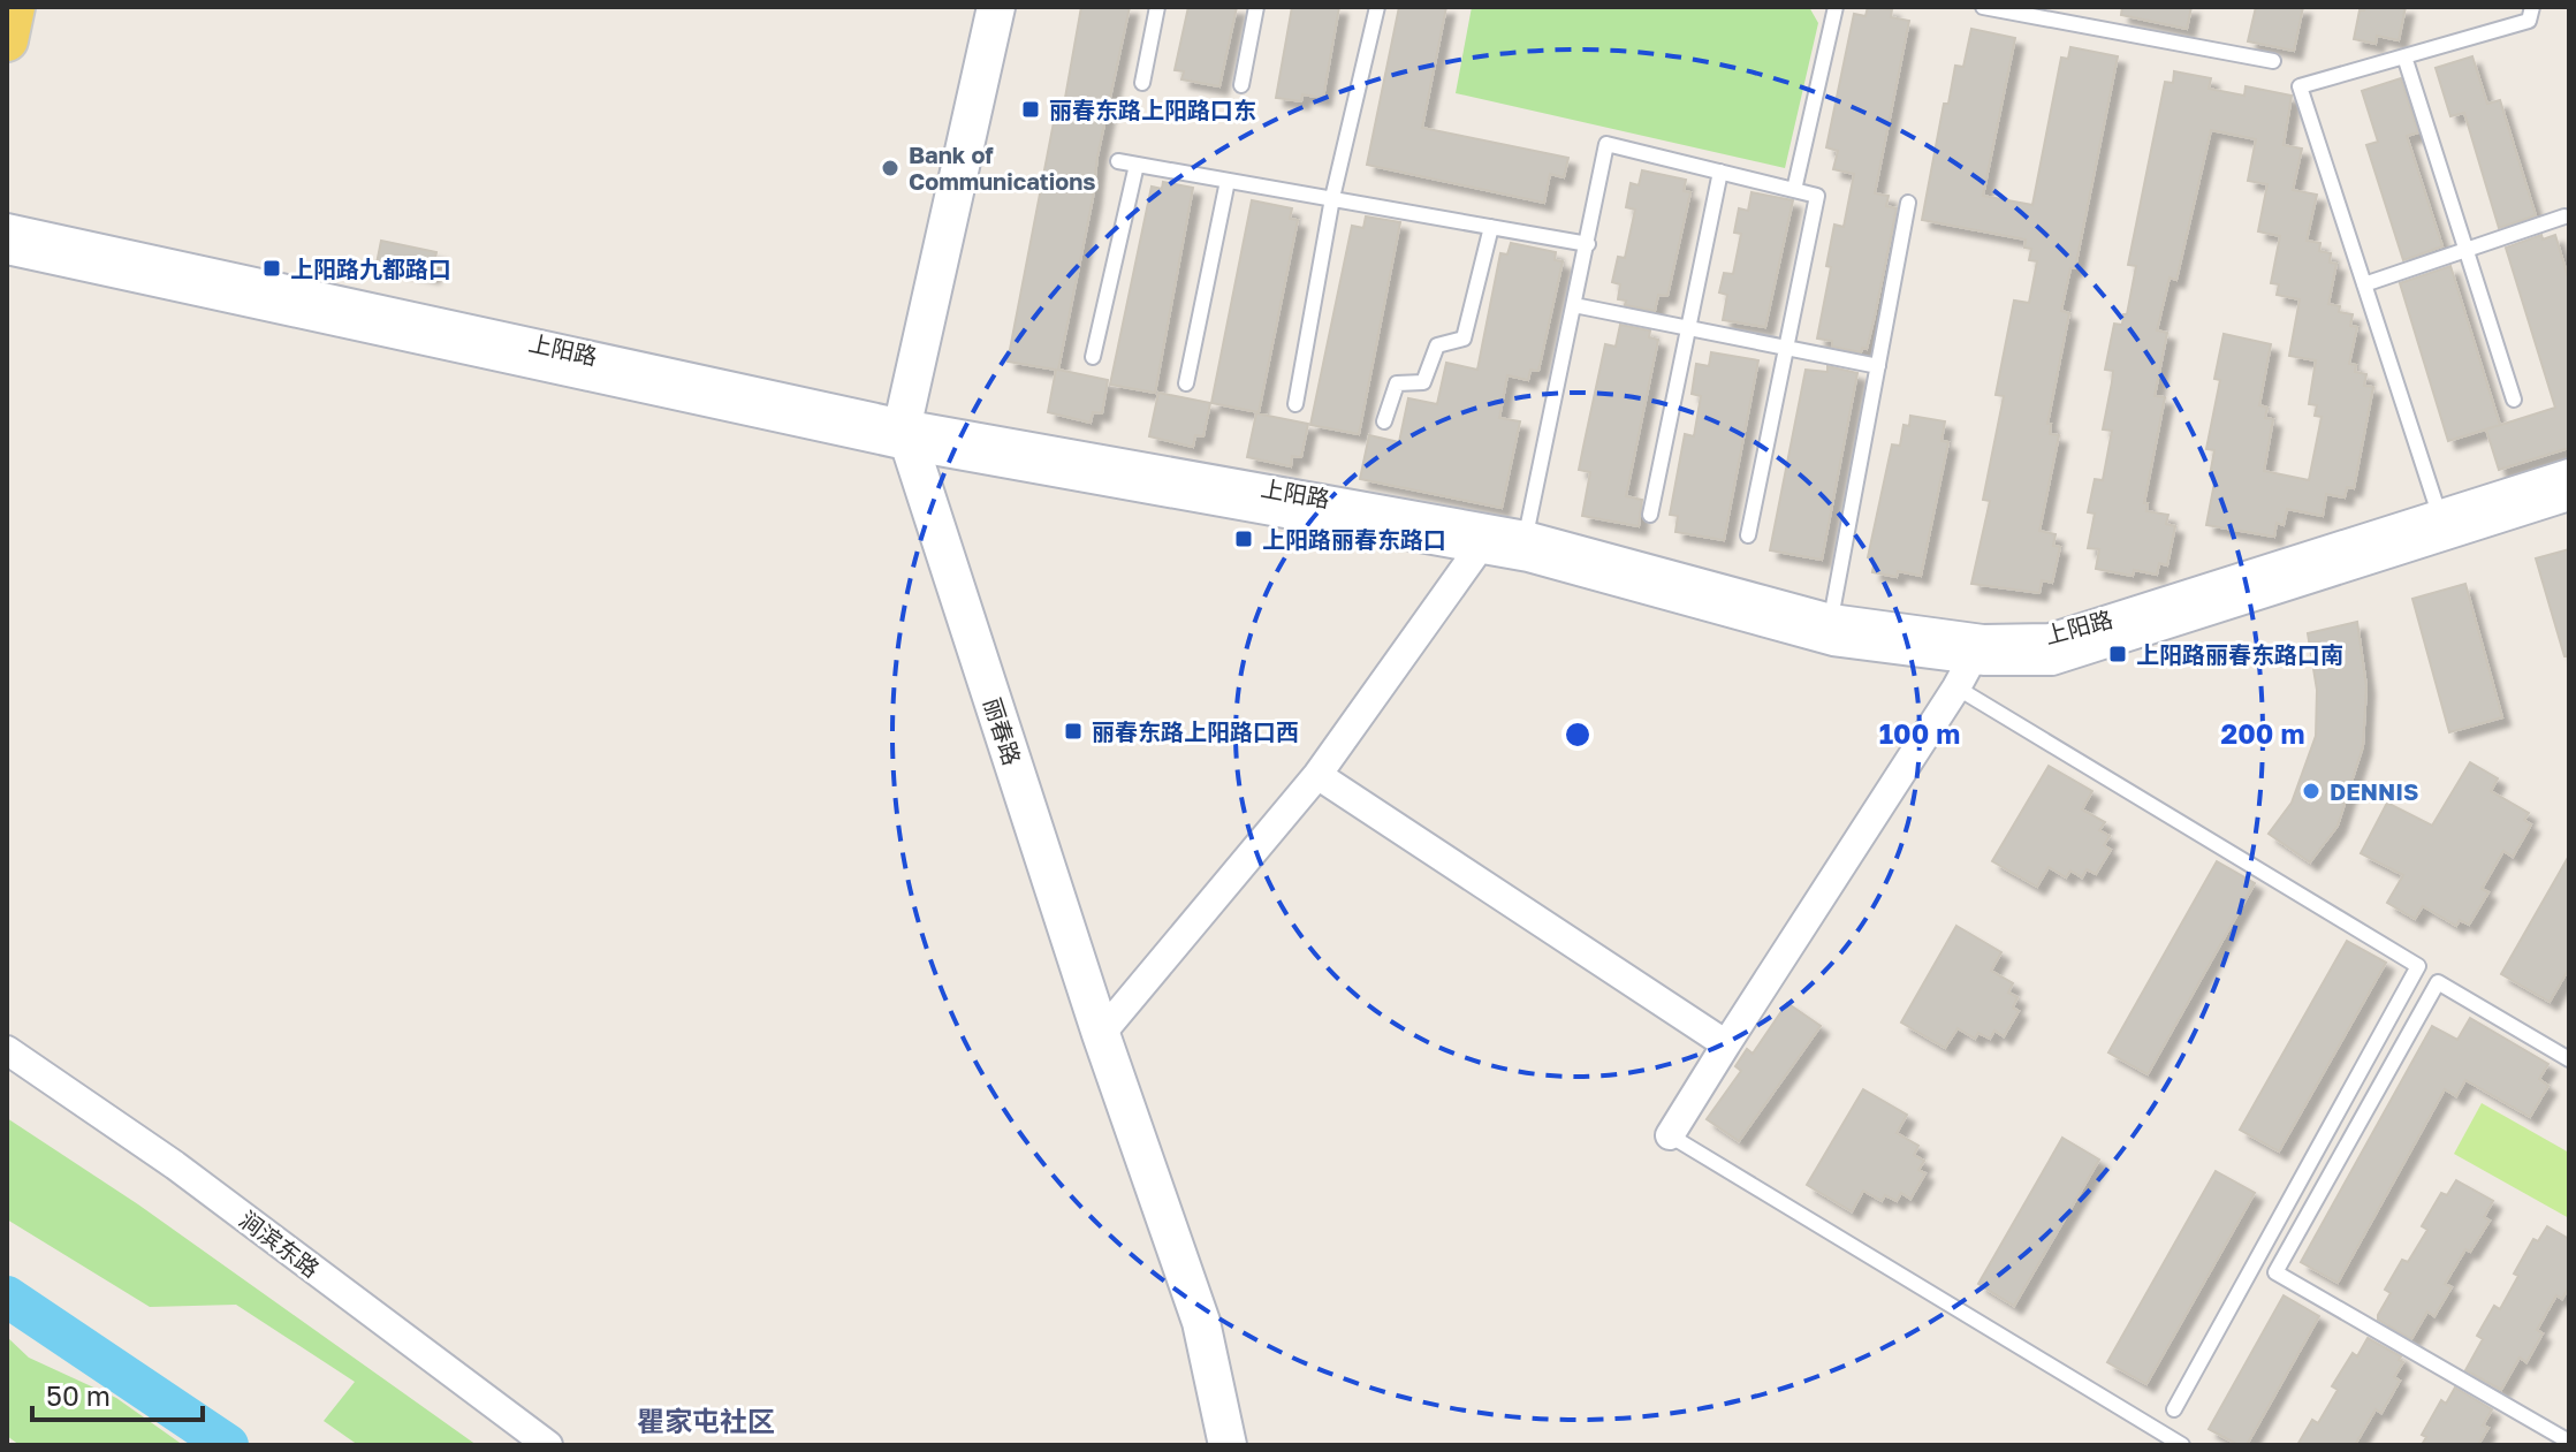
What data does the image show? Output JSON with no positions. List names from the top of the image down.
{
  "streets": {
    "main road": ["丽春路"],
    "street": ["上阳路", "涧滨东路"]
  },
  "crossings": [
    ["上阳路", "丽春路"]
  ],
  "districts": ["瞿家屯社区"],
  "places": {
    "transit": [
      "丽春东路上阳路口东",
      "上阳路九都路口",
      "上阳路丽春东路口",
      "上阳路丽春东路口南",
      "丽春东路上阳路口西"
    ],
    "other": ["Bank of Communications", "DENNIS"]
  },
  "scale_bar": "50 m",
  "rings": ["100 m", "200 m"]
}
